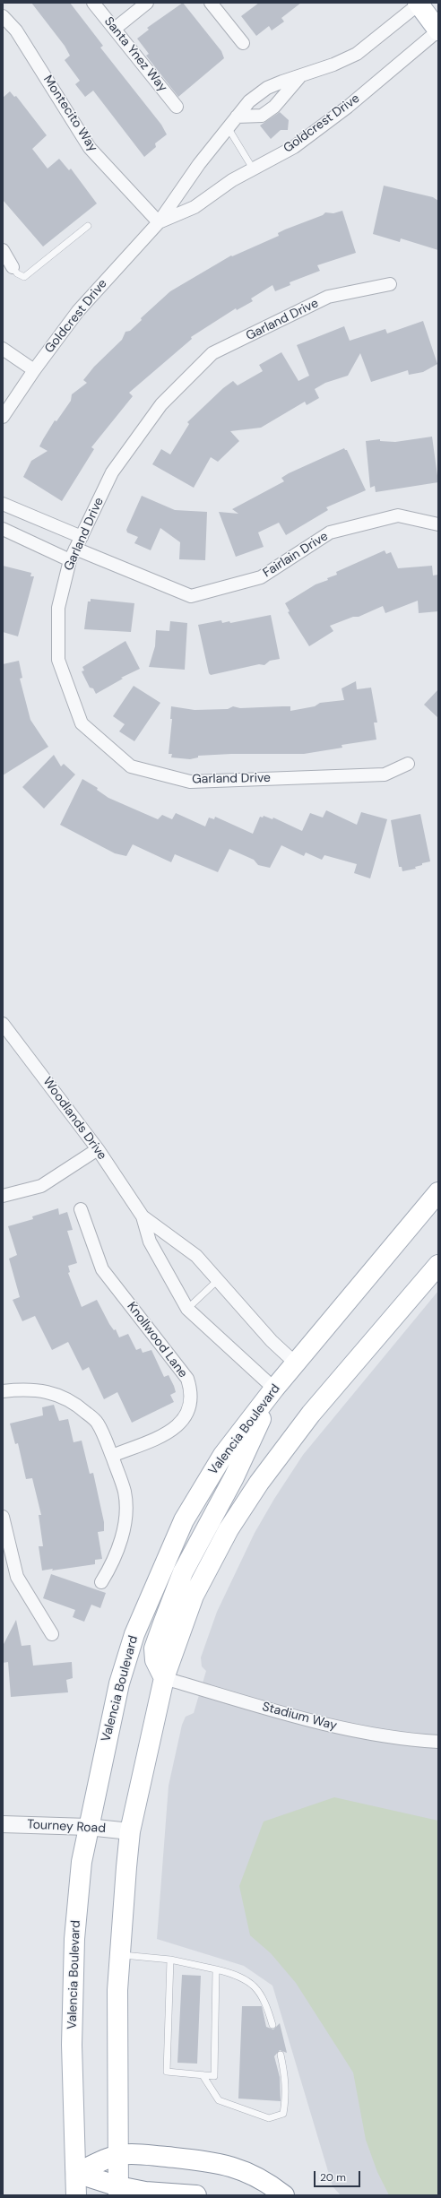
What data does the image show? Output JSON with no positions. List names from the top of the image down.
{
  "streets": {
    "main road": ["Valencia Boulevard"],
    "street": [
      "Santa Ynez Way",
      "Montecito Way",
      "Goldcrest Drive",
      "Garland Drive",
      "Fairlain Drive",
      "Woodlands Drive",
      "Knollwood Lane",
      "Stadium Way",
      "Tourney Road"
    ]
  },
  "crossings": [
    ["Montecito Way", "Goldcrest Drive"],
    ["Garland Drive", "Fairlain Drive"],
    ["Woodlands Drive", "Valencia Boulevard"],
    ["Valencia Boulevard", "Tourney Road"]
  ],
  "scale_bar": "20 m"
}
